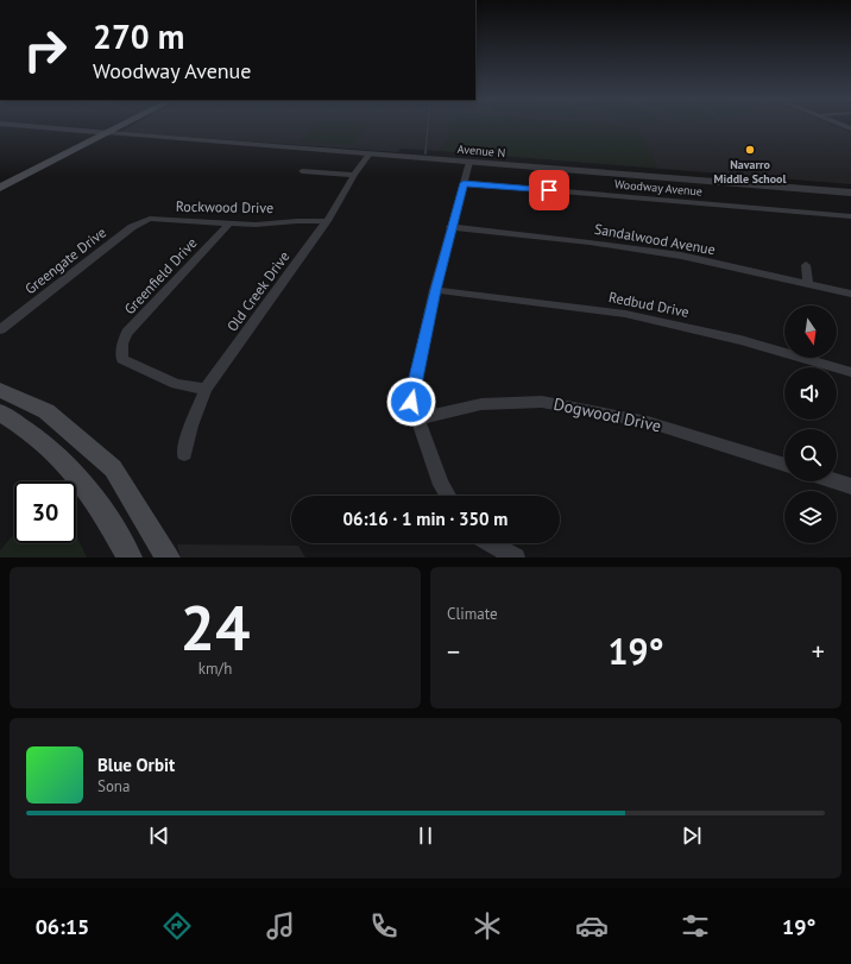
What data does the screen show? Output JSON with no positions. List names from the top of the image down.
{
  "streets": {
    "street": [
      "Avenue N",
      "Woodway Avenue",
      "Rockwood Drive",
      "Sandalwood Avenue",
      "Greengate Drive",
      "Greenfield Drive",
      "Old Creek Drive",
      "Redbud Drive",
      "Dogwood Drive"
    ]
  },
  "crossings": [
    ["Avenue N", "Old Creek Drive"],
    ["Rockwood Drive", "Greengate Drive"],
    ["Rockwood Drive", "Greenfield Drive"],
    ["Rockwood Drive", "Old Creek Drive"],
    ["Greenfield Drive", "Old Creek Drive"]
  ],
  "places": ["Navarro Middle School"],
  "north": "bottom",
  "page": {
    "turn": ["270 m", "Woodway Avenue"],
    "limit": "30",
    "trip": "06:16 · 1 min · 350 m",
    "tile": [
      ["24", "km/h"],
      "Climate"
    ],
    "heat": ["−", "19°", "+"],
    "song": ["Blue Orbit", "Sona"],
    "tabs": ["06:15", "19°"]
  }
}
